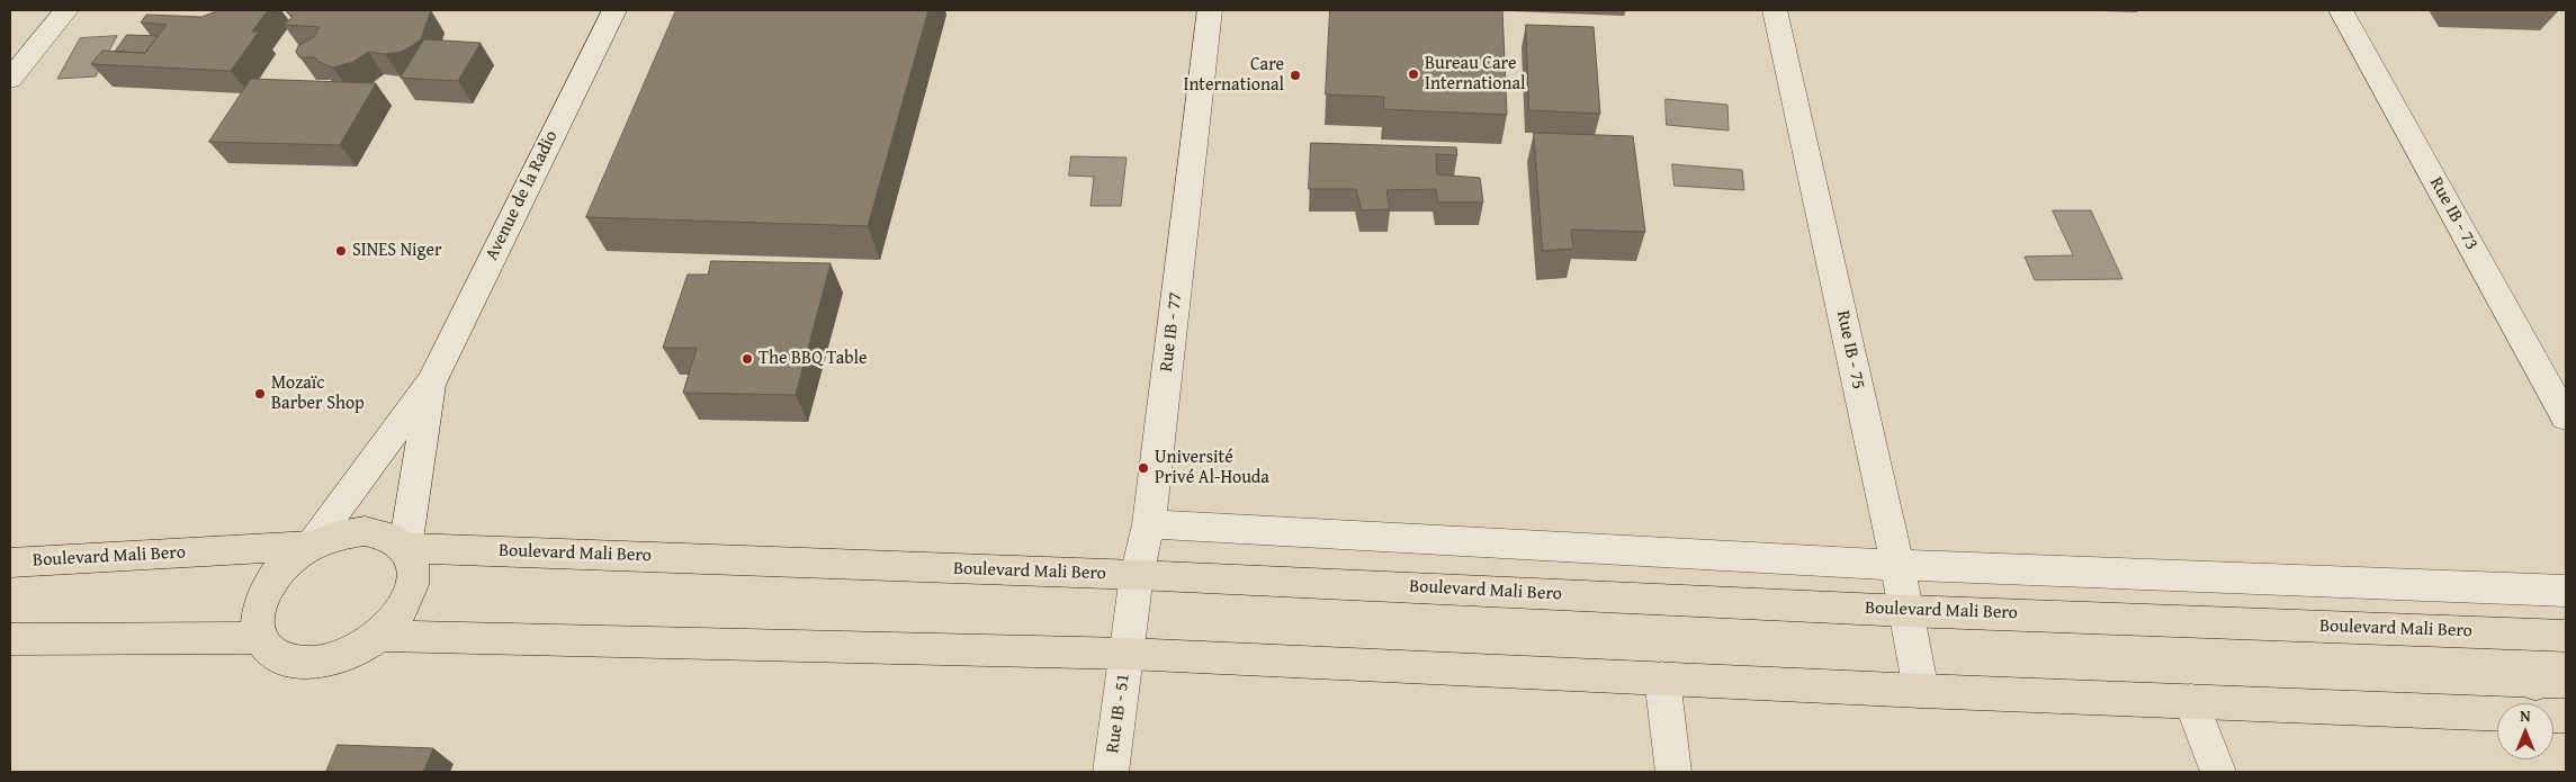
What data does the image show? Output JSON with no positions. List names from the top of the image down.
{
  "streets": {
    "main road": ["Boulevard Mali Bero"],
    "street": [
      "Avenue de la Radio",
      "Rue IB - 73",
      "Rue IB - 77",
      "Rue IB - 75",
      "Rue IB - 51"
    ]
  },
  "crossings": [
    ["Avenue de la Radio", "Boulevard Mali Bero"],
    ["Rue IB - 77", "Boulevard Mali Bero"],
    ["Rue IB - 77", "Rue IB - 51"],
    ["Rue IB - 75", "Boulevard Mali Bero"]
  ],
  "places": [
    "Bureau Care International",
    "Care International",
    "SINES Niger",
    "The BBQ Table",
    "Mozaïc Barber Shop",
    "Université Privé Al-Houda"
  ],
  "north": "top"
}
